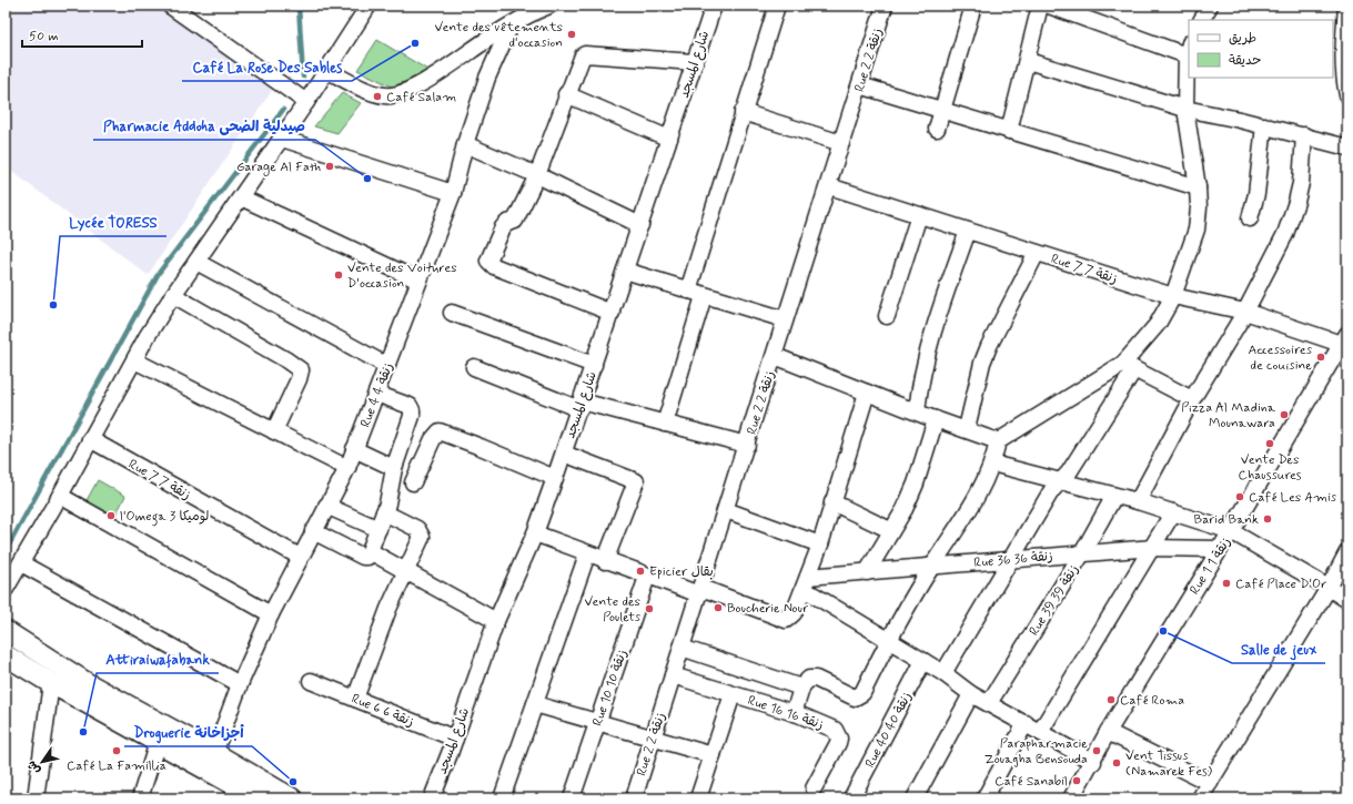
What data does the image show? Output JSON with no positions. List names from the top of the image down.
{
  "streets": {
    "street": [
      "Rue 2 زنقة 2",
      "شارع المسجد",
      "Rue 7 زنقة 7",
      "Rue 4 زنقة 4",
      "Rue 36 زنقة 36",
      "Rue 1 زنقة 1",
      "Rue 39 زنقة 39",
      "Rue 10 زنقة 10",
      "Rue 6 زنقة 6",
      "Rue 16 زنقة 16",
      "Rue 40 زنقة 40"
    ]
  },
  "crossings": [
    ["Rue 2 زنقة 2", "Rue 7 زنقة 7"],
    ["Rue 2 زنقة 2", "Rue 16 زنقة 16"],
    ["شارع المسجد", "Rue 6 زنقة 6"],
    ["Rue 7 زنقة 7", "Rue 4 زنقة 4"],
    ["Rue 7 زنقة 7", "Rue 1 زنقة 1"],
    ["Rue 36 زنقة 36", "Rue 1 زنقة 1"],
    ["Rue 36 زنقة 36", "Rue 39 زنقة 39"]
  ],
  "places": [
    "Vente des vêtements d'occasion",
    "Café La Rose Des Sables",
    "Café Salam",
    "Garage Al Fath",
    "Pharmacie Addoha صيدلية الضحى",
    "Vente des Voitures D'occasion",
    "Lycée TORESS",
    "Accessoires de couisine",
    "Pizza Al Madina Mounawara",
    "Vente Des Chaussures",
    "Café Les Amis",
    "l'Omega 3 لوميكا",
    "Barid Bank",
    "Epicier بقال",
    "Café Place D'Or",
    "Boucherie Nour",
    "Vente des Poulets",
    "Salle de jeux",
    "Café Roma",
    "Attiraiwafabank",
    "Café La Famillia",
    "Parapharmacie Zouagha Bensouda",
    "Vent Tissus (Namarek Fes)",
    "Café Sanabil",
    "Droguerie أجزاخانة"
  ],
  "legend": ["طريق", "حديقة"],
  "scale_bar": "50 m",
  "north": "bottom left"
}
